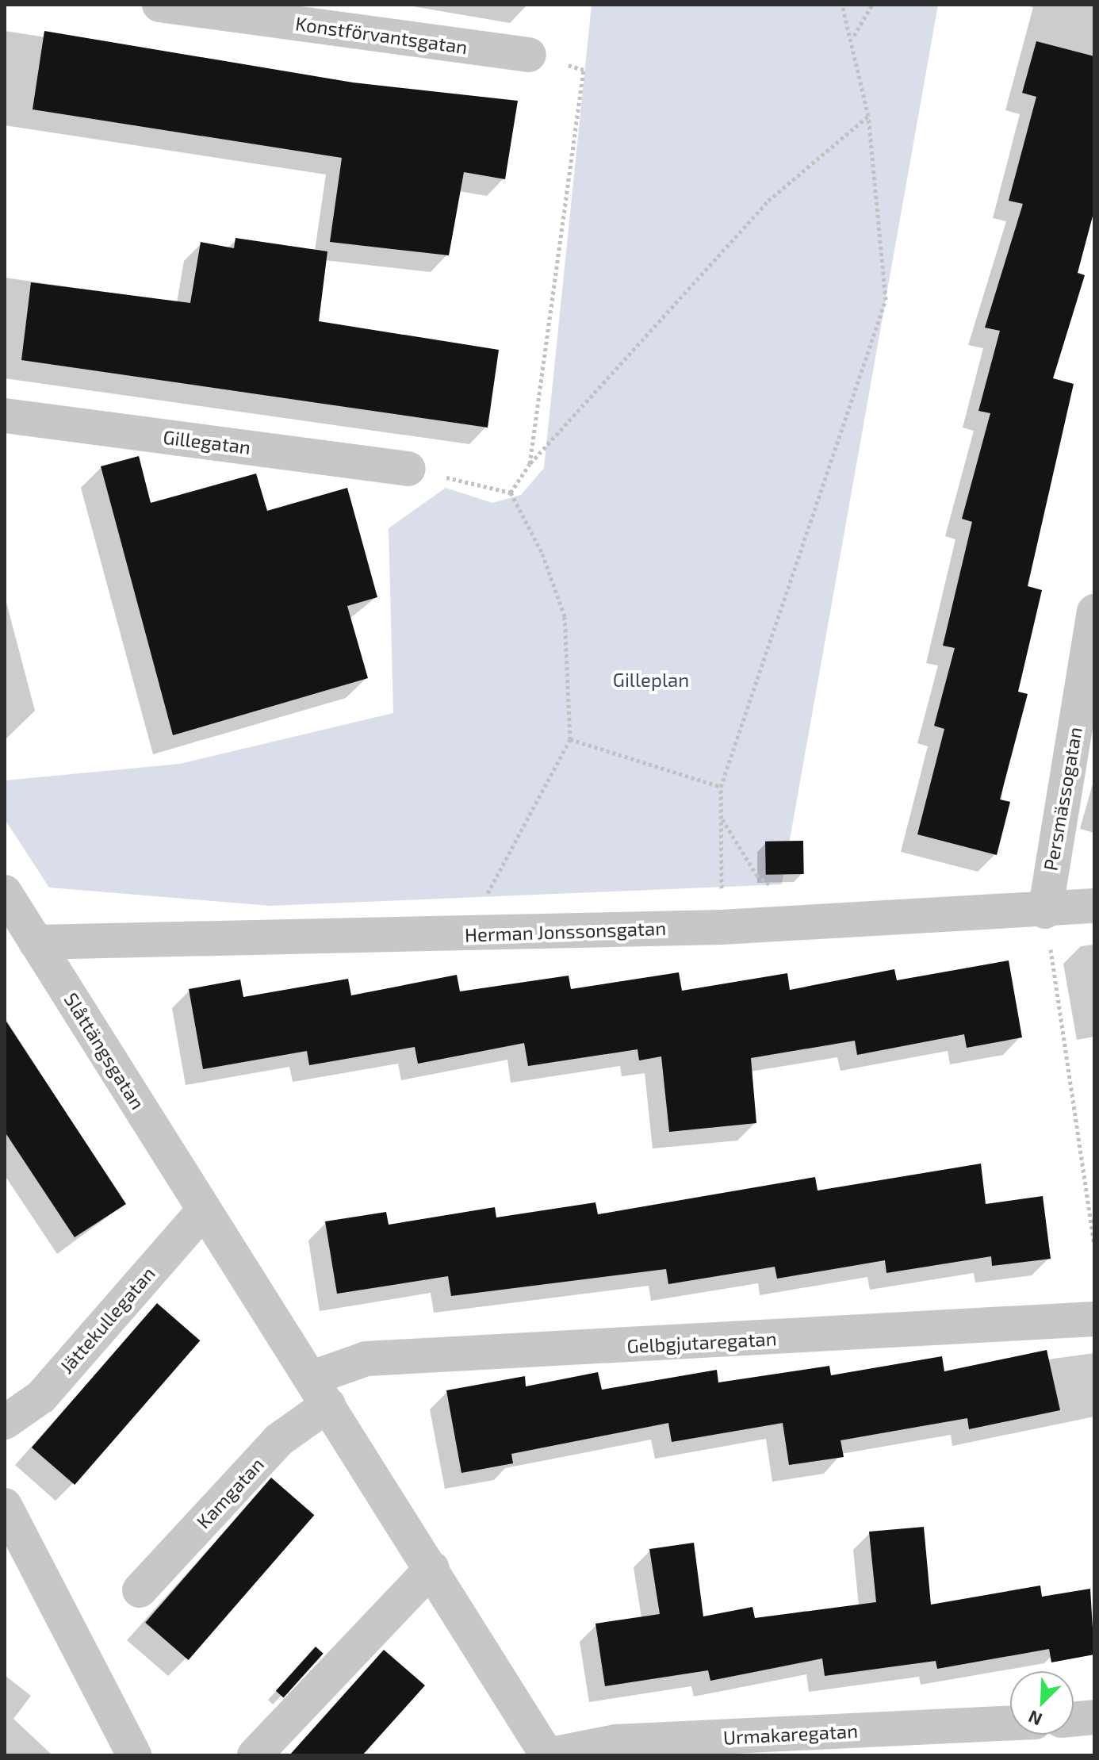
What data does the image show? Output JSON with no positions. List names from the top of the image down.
{
  "streets": {
    "street": [
      "Konstförvantsgatan",
      "Gillegatan",
      "Persmässogatan",
      "Herman Jonssonsgatan",
      "Slåttängsgatan",
      "Jättekullegatan",
      "Gelbgjutaregatan",
      "Kamgatan",
      "Urmakaregatan"
    ]
  },
  "crossings": [
    ["Persmässogatan", "Herman Jonssonsgatan"],
    ["Herman Jonssonsgatan", "Slåttängsgatan"],
    ["Slåttängsgatan", "Jättekullegatan"],
    ["Gelbgjutaregatan", "Kamgatan"]
  ],
  "parks": ["Gilleplan"],
  "north": "bottom left"
}
